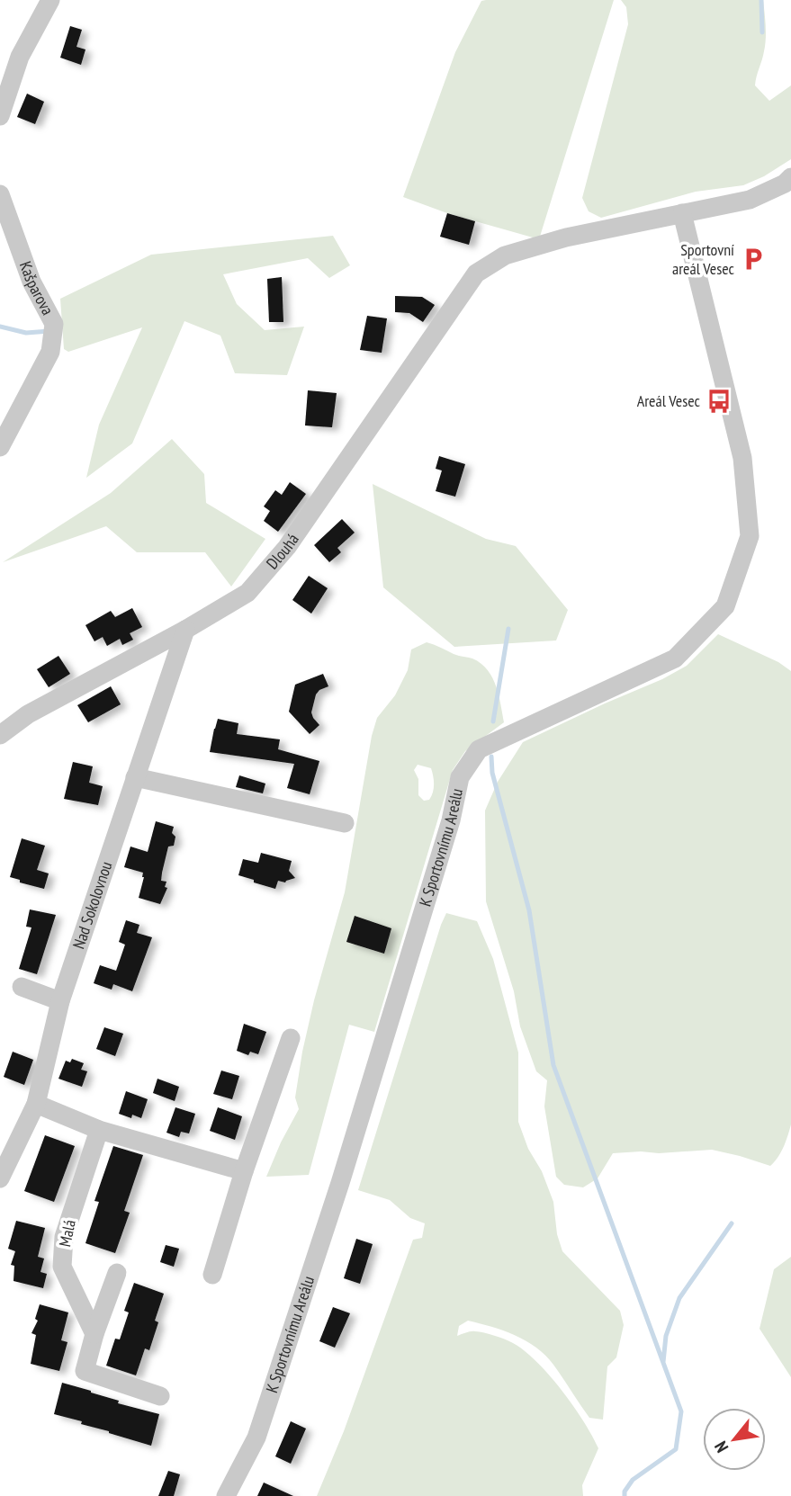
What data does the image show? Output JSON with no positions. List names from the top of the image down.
{
  "streets": {
    "street": [
      "Kašparova",
      "Dlouhá",
      "K Sportovnímu Areálu",
      "Nad Sokolovnou",
      "Malá"
    ]
  },
  "crossings": [
    ["Dlouhá", "K Sportovnímu Areálu"],
    ["Dlouhá", "Nad Sokolovnou"]
  ],
  "places": {
    "parking": ["Sportovní areál Vesec"],
    "bus stop": ["Areál Vesec"]
  },
  "north": "bottom left"
}
